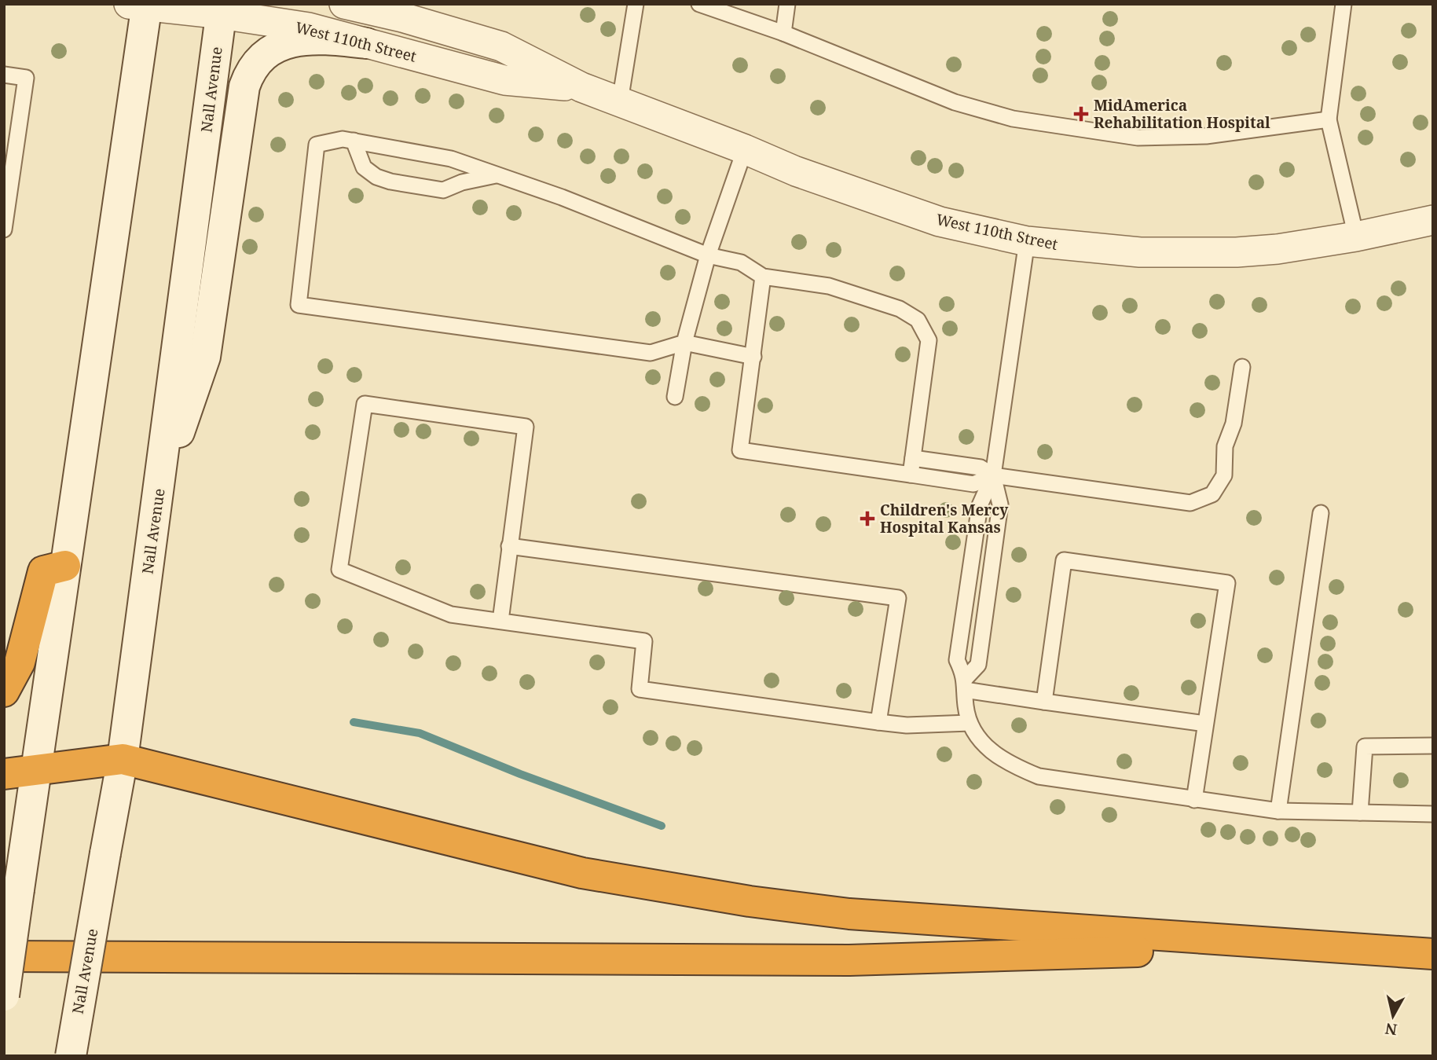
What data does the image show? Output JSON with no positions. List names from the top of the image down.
{
  "streets": {
    "main road": ["Nall Avenue"],
    "street": ["West 110th Street"]
  },
  "crossings": [
    ["West 110th Street", "Nall Avenue"]
  ],
  "places": {
    "health": ["MidAmerica Rehabilitation Hospital", "Children's Mercy Hospital Kansas"]
  },
  "north": "bottom"
}
